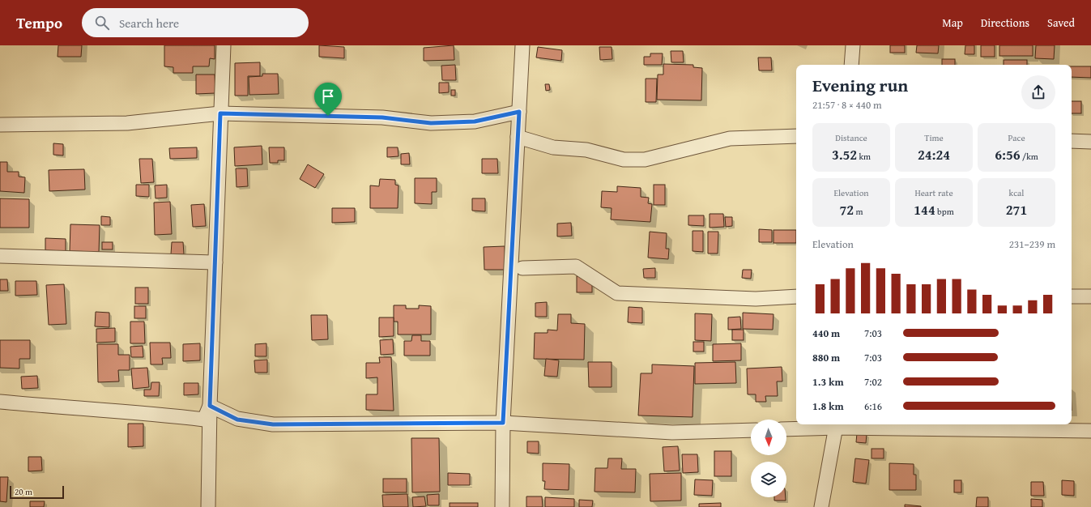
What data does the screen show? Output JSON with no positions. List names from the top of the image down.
{
  "scale_bar": "20 m",
  "north": "bottom",
  "page": {
    "header": "Tempo",
    "search": "Search here",
    "nav": ["Map", "Directions", "Saved"],
    "heading": ["Evening run", "21:57 · 8 × 440 m"],
    "stats": [
      ["Distance", "3.52 km"],
      ["Time", "24:24"],
      ["Pace", "6:56 /km"],
      ["Elevation", "72 m"],
      ["Heart rate", "144 bpm"],
      ["kcal", "271"]
    ],
    "chart": ["Elevation", "231–239 m"],
    "list": [
      {
        "name": "440 m",
        "note": "7:03"
      },
      {
        "name": "880 m",
        "note": "7:03"
      },
      {
        "name": "1.3 km",
        "note": "7:02"
      },
      {
        "name": "1.8 km",
        "note": "6:16"
      }
    ],
    "scale": "20 m"
  }
}
